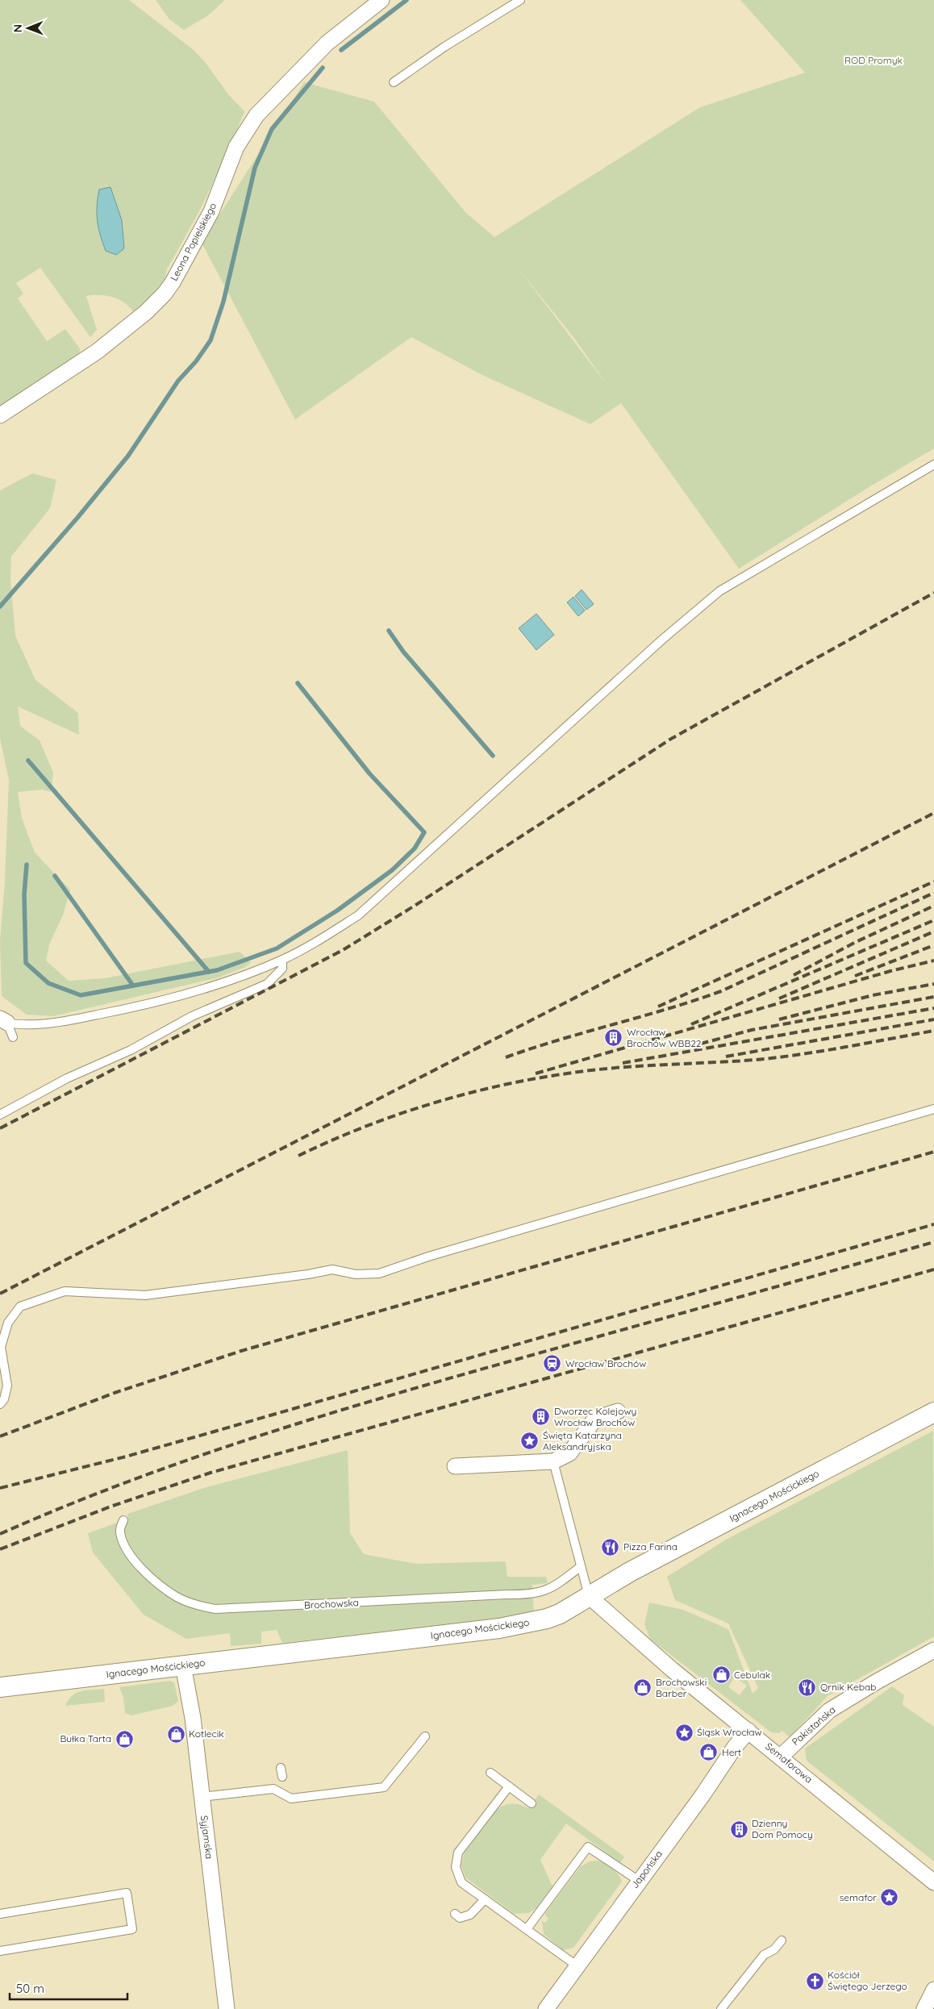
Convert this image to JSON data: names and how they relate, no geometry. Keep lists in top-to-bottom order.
{
  "streets": {
    "street": [
      "Leona Popielskiego",
      "Ignacego Mościckiego",
      "Pakistańska",
      "Semaforowa",
      "Syjamska",
      "Japońska"
    ],
    "lane": ["Brochowska"]
  },
  "crossings": [
    ["Ignacego Mościckiego", "Semaforowa"],
    ["Ignacego Mościckiego", "Syjamska"],
    ["Pakistańska", "Semaforowa"],
    ["Semaforowa", "Japońska"]
  ],
  "parks": ["ROD Promyk"],
  "places": {
    "building": ["Wrocław Brochów WBB22", "Dworzec Kolejowy Wrocław Brochów", "Dzienny Dom Pomocy"],
    "station": ["Wrocław Brochów"],
    "place": ["Święta Katarzyna Aleksandryjska", "Śląsk Wrocław", "semafor"],
    "restaurant": ["Pizza Farina", "Qrnik Kebab"],
    "shop": [
      "Cebulak",
      "Brochowski Barber",
      "Kotlecik",
      "Bułka Tarta",
      "Hert"
    ],
    "church": ["Kościół Świętego Jerzego"]
  },
  "scale_bar": "50 m",
  "north": "left"
}
